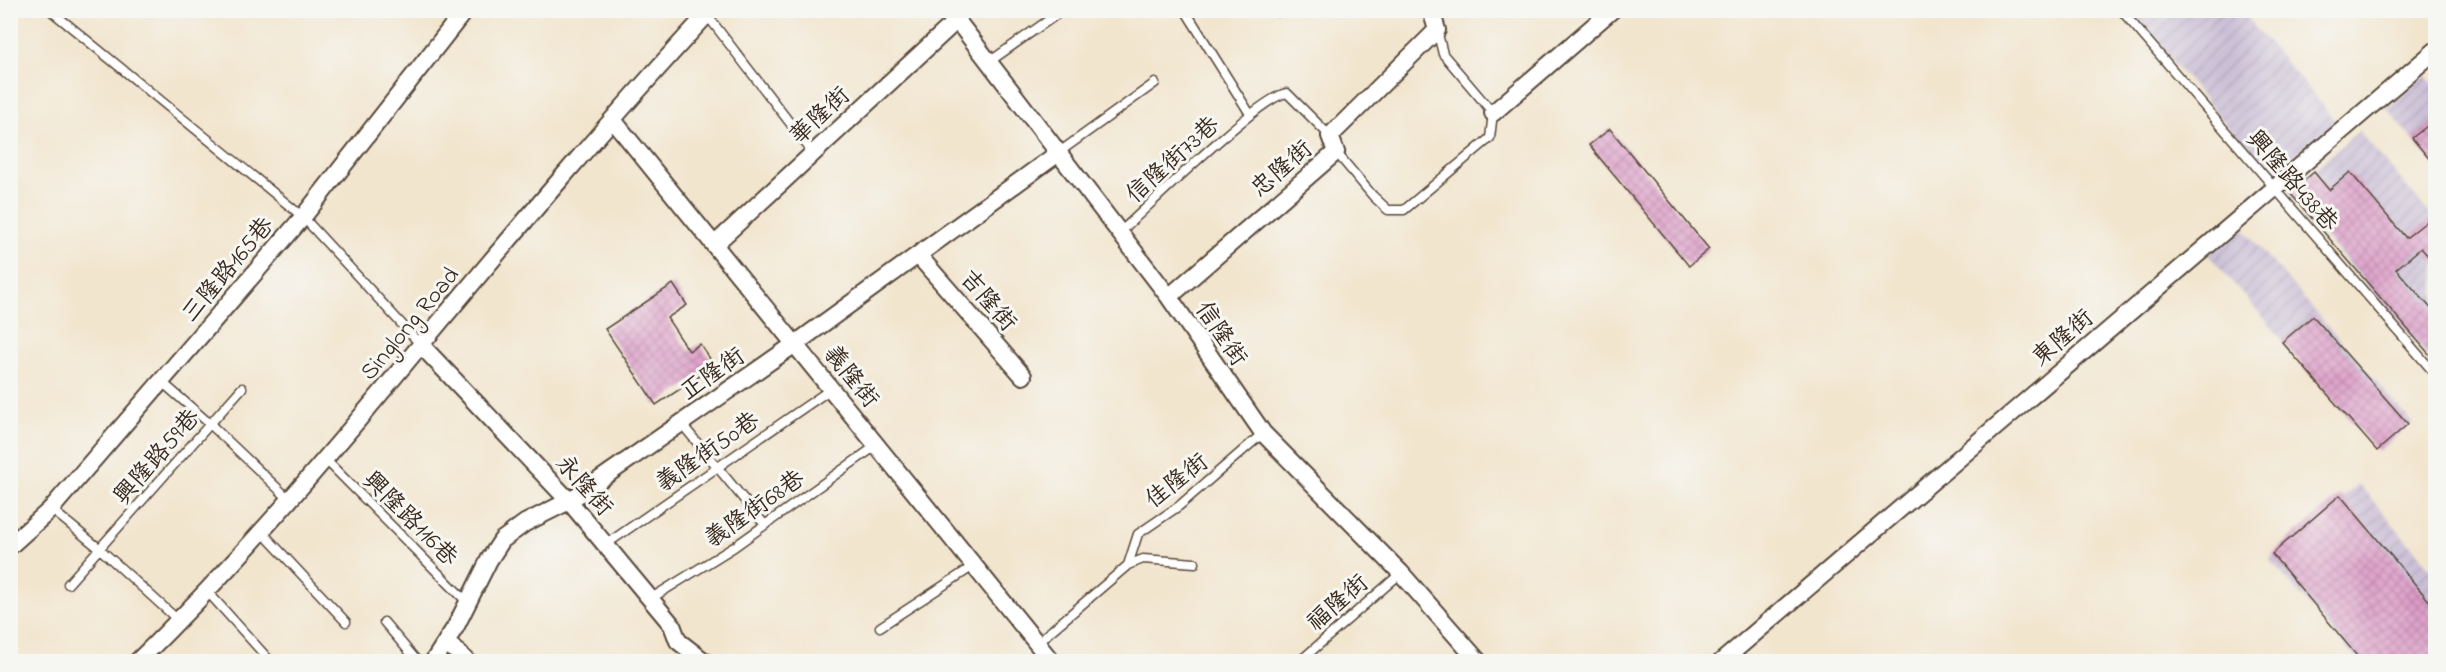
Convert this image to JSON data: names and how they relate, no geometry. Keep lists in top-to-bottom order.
{
  "streets": {
    "street": [
      "華隆街",
      "忠隆街",
      "三隆路165巷",
      "吉隆街",
      "Singlong Road",
      "信隆街",
      "東隆街",
      "正隆街",
      "義隆街",
      "永隆街"
    ],
    "lane": [
      "信隆街73巷",
      "興隆路438巷",
      "義隆街50巷",
      "興隆路59巷",
      "佳隆街",
      "義隆街68巷",
      "興隆路116巷",
      "福隆街"
    ]
  },
  "crossings": [
    ["華隆街", "信隆街"],
    ["華隆街", "義隆街"],
    ["信隆街73巷", "忠隆街"],
    ["信隆街73巷", "信隆街"],
    ["忠隆街", "信隆街"],
    ["興隆路438巷", "東隆街"],
    ["吉隆街", "正隆街"],
    ["Singlong Road", "義隆街"],
    ["Singlong Road", "永隆街"],
    ["Singlong Road", "興隆路116巷"],
    ["信隆街", "正隆街"],
    ["信隆街", "佳隆街"],
    ["信隆街", "福隆街"],
    ["正隆街", "義隆街"],
    ["正隆街", "永隆街"],
    ["正隆街", "興隆路116巷"],
    ["義隆街", "義隆街50巷"],
    ["義隆街", "義隆街68巷"],
    ["義隆街50巷", "永隆街"],
    ["永隆街", "義隆街68巷"]
  ]
}
